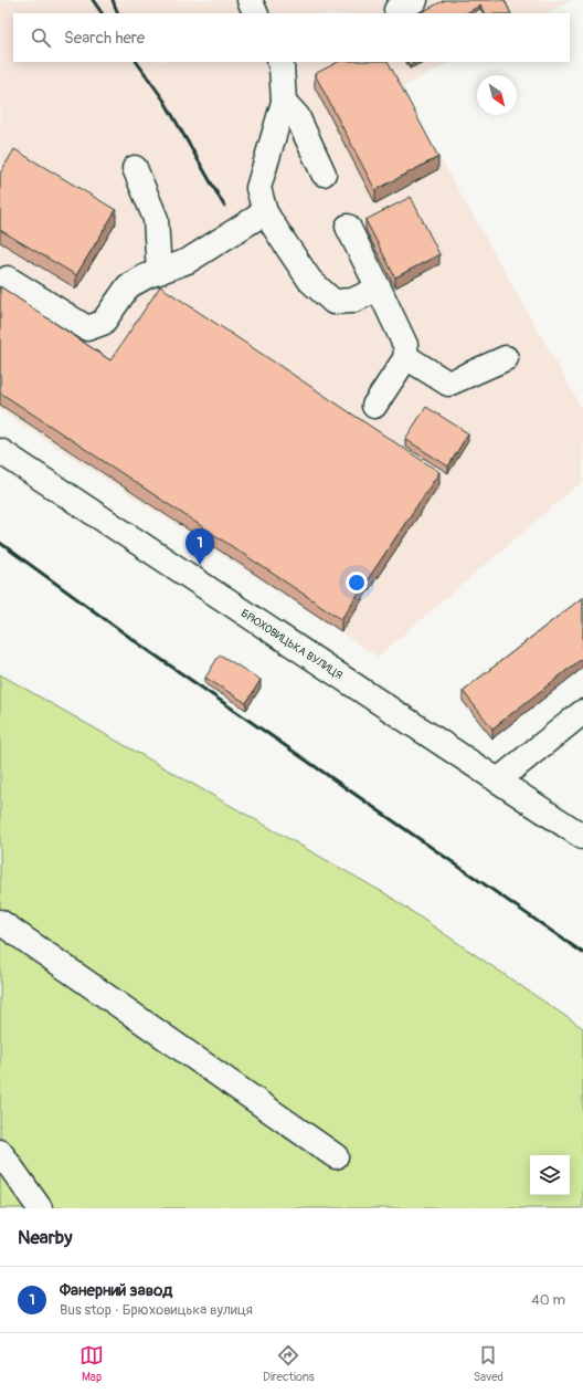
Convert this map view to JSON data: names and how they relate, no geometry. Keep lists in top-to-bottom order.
{
  "streets": {
    "main road": ["БРЮХОВИЦЬКА ВУЛИЦЯ"]
  },
  "north": "bottom right",
  "page": {
    "search": "Search here",
    "pins": "1",
    "heading": "Nearby",
    "list": [
      {
        "mark": "1",
        "name": "Фанерний завод",
        "note": "Bus stop · Брюховицька вулиця",
        "value": "40 m"
      }
    ],
    "nav": ["Map", "Directions", "Saved"]
  }
}
